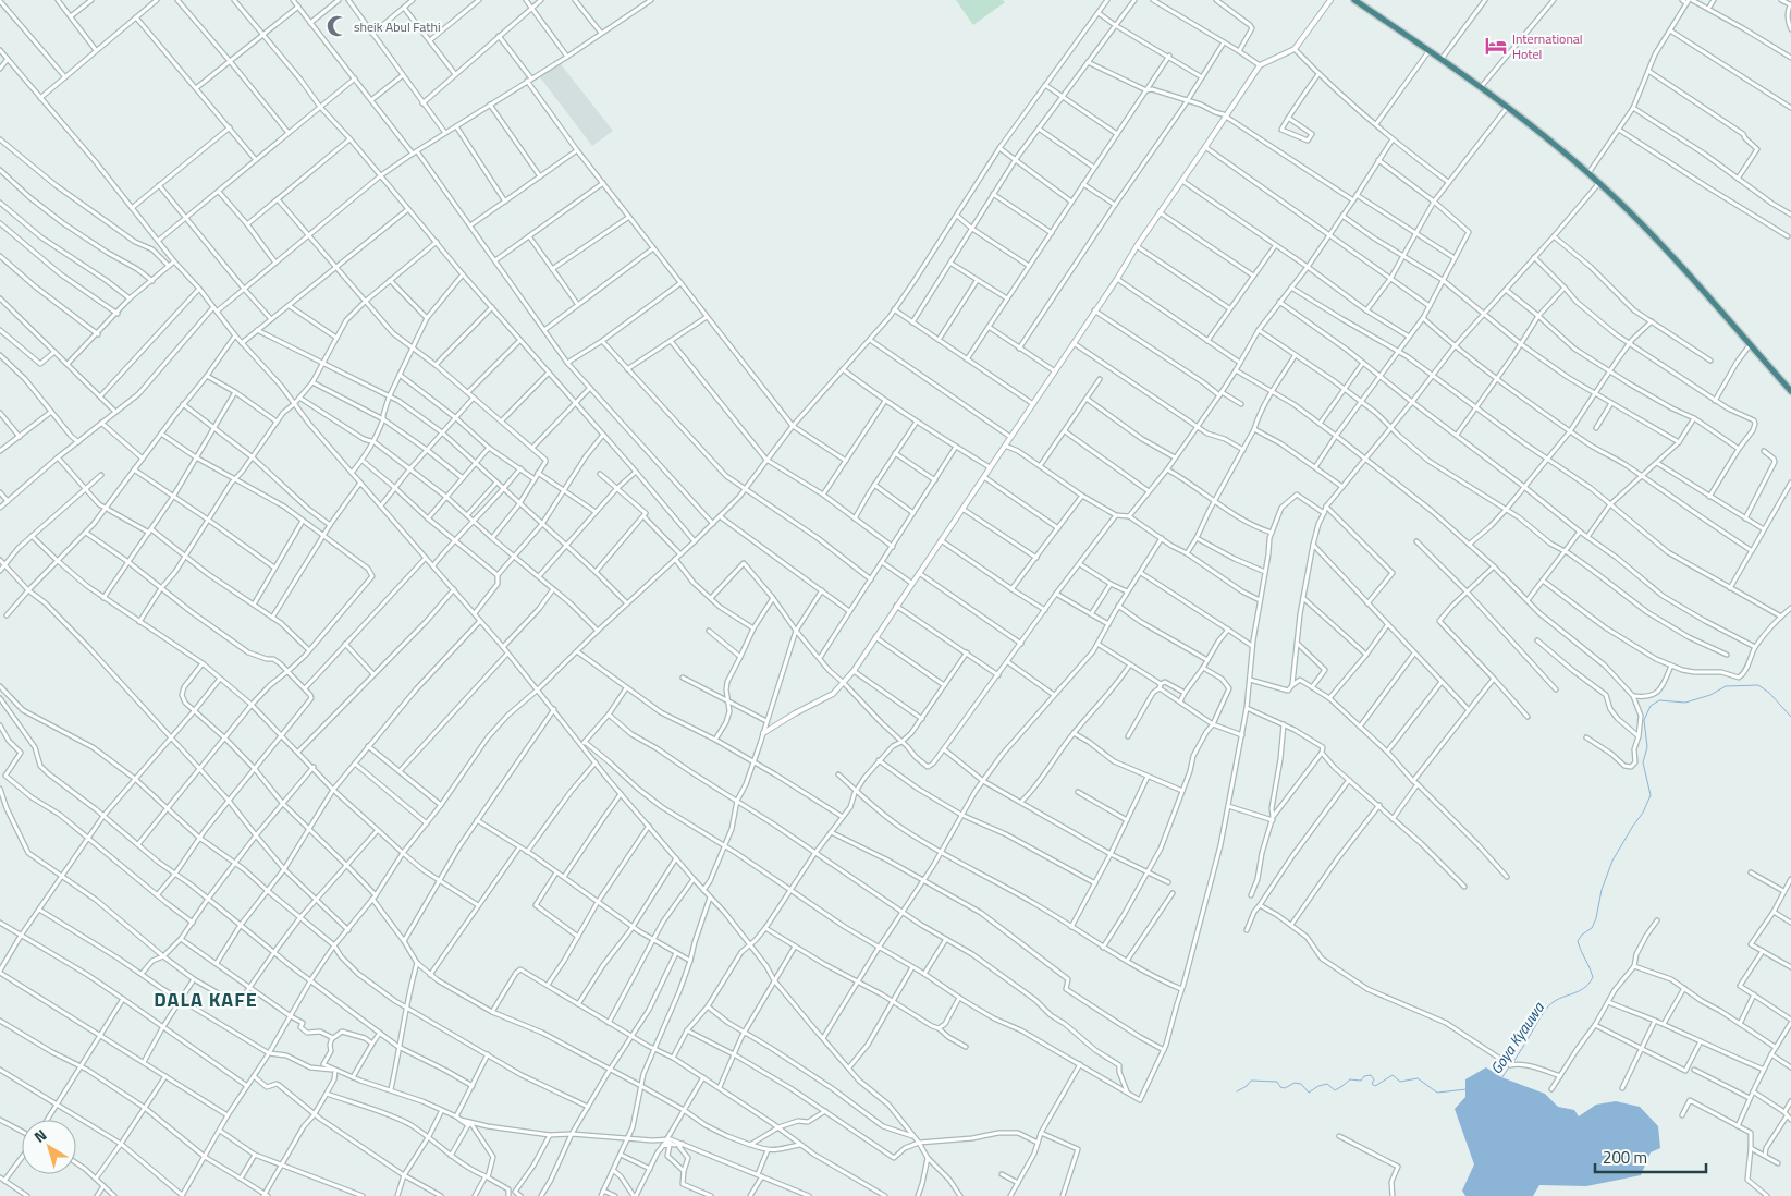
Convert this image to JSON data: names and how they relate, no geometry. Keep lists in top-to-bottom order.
{
  "districts": ["DALA KAFE"],
  "water": ["Goya Kyauwa"],
  "places": {
    "mosque": ["sheik Abul Fathi"],
    "hotel": ["International Hotel"]
  },
  "scale_bar": "200 m",
  "north": "top left"
}
